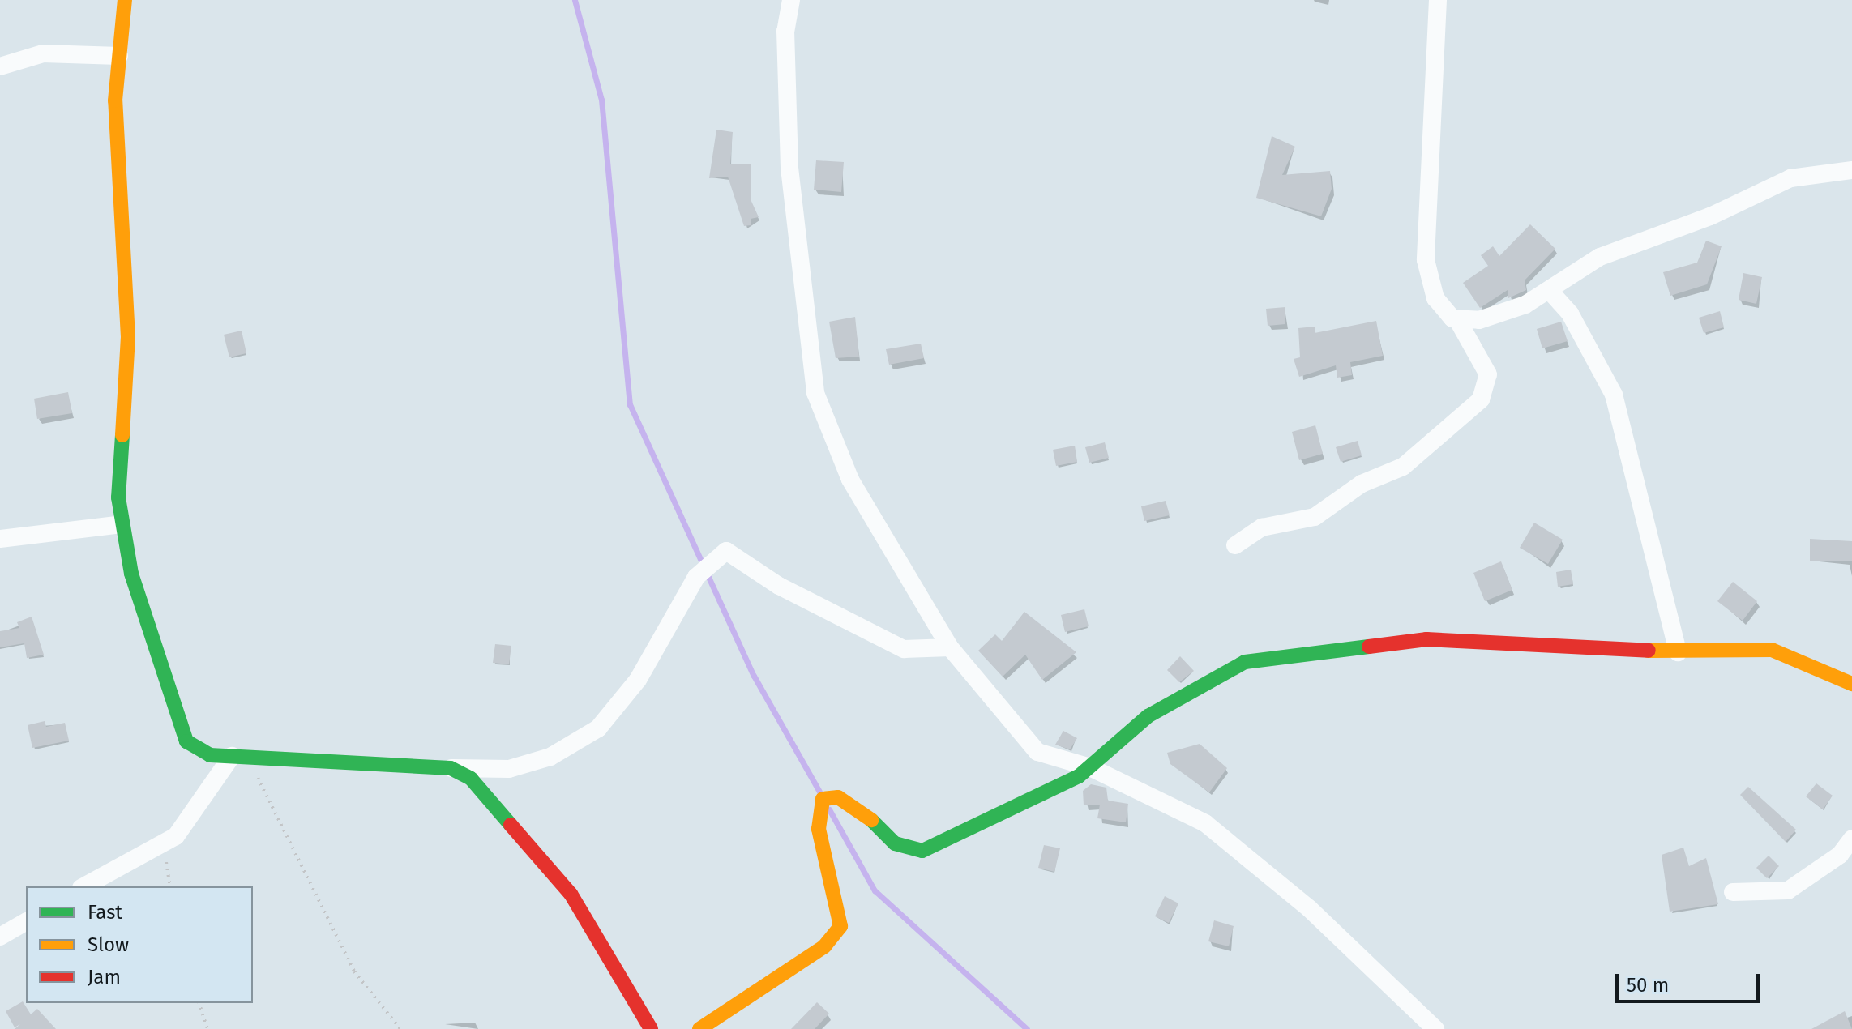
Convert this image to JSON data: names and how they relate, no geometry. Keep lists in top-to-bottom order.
{
  "legend": ["Fast", "Slow", "Jam"],
  "scale_bar": "50 m"
}
